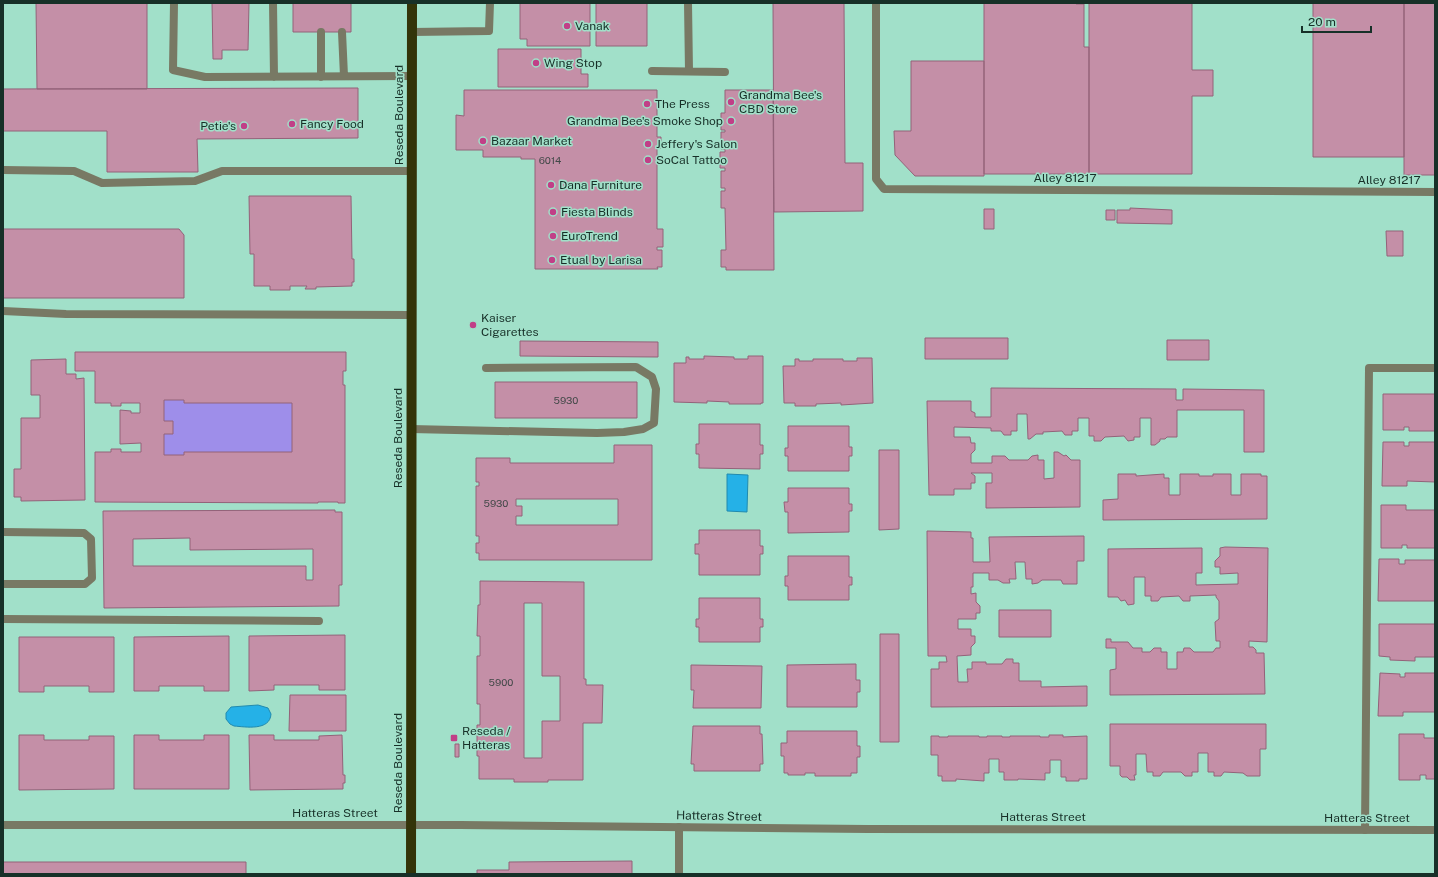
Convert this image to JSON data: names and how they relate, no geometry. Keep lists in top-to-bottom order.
{
  "streets": {
    "main road": ["Reseda Boulevard"],
    "street": ["Alley 81217", "Hatteras Street"]
  },
  "crossings": [
    ["Reseda Boulevard", "Hatteras Street"]
  ],
  "places": {
    "other": [
      "Vanak",
      "Wing Stop",
      "Grandma Bee's CBD Store",
      "The Press",
      "Grandma Bee's Smoke Shop",
      "Fancy Food",
      "Petie's",
      "Bazaar Market",
      "Jeffery's Salon",
      "SoCal Tattoo",
      "Dana Furniture",
      "Fiesta Blinds",
      "EuroTrend",
      "Etual by Larisa",
      "Kaiser Cigarettes"
    ],
    "transit": ["Reseda / Hatteras"]
  },
  "house_numbers": [
    "6014",
    "5930",
    "5930",
    "5900"
  ],
  "scale_bar": "20 m"
}
